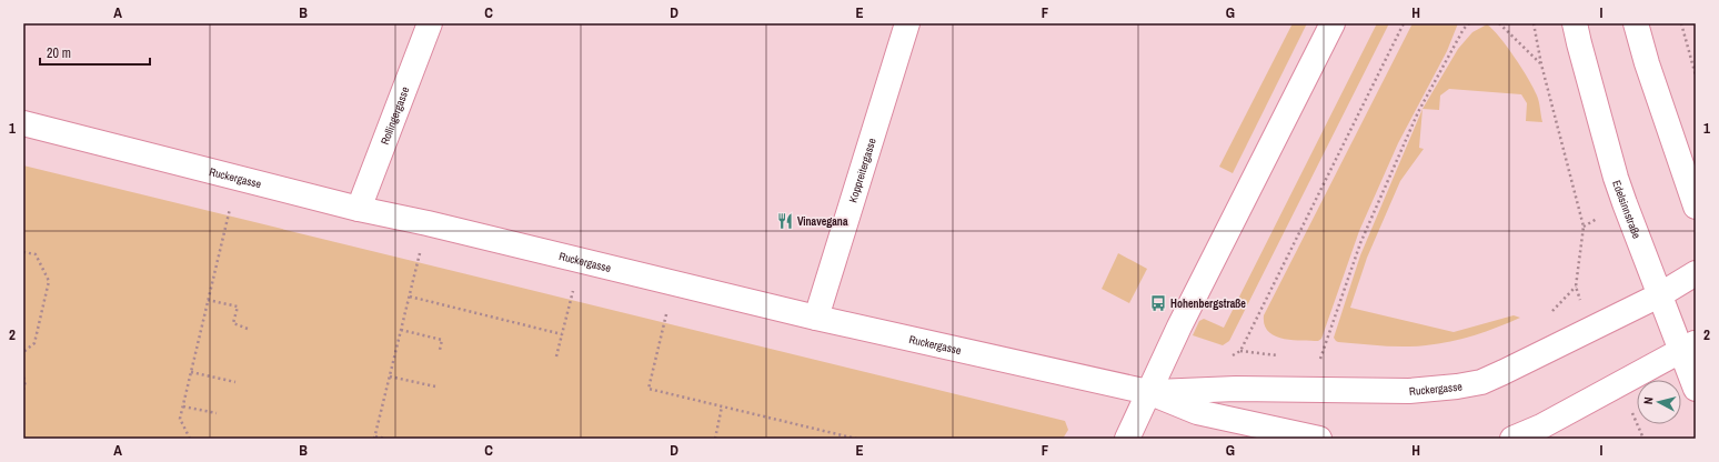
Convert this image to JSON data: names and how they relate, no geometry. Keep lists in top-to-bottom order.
{
  "streets": {
    "main road": [
      "Rollingergasse",
      "Koppreitergasse",
      "Ruckergasse",
      "Edelsinnstraße"
    ]
  },
  "crossings": [
    ["Rollingergasse", "Ruckergasse"],
    ["Koppreitergasse", "Ruckergasse"],
    ["Ruckergasse", "Edelsinnstraße"]
  ],
  "places": {
    "restaurant": ["Vinavegana"],
    "bus stop": ["Hohenbergstraße"]
  },
  "scale_bar": "20 m",
  "north": "left",
  "grid": {
    "columns": [
      "A",
      "B",
      "C",
      "D",
      "E",
      "F",
      "G",
      "H",
      "I"
    ],
    "rows": ["1", "2"]
  }
}
